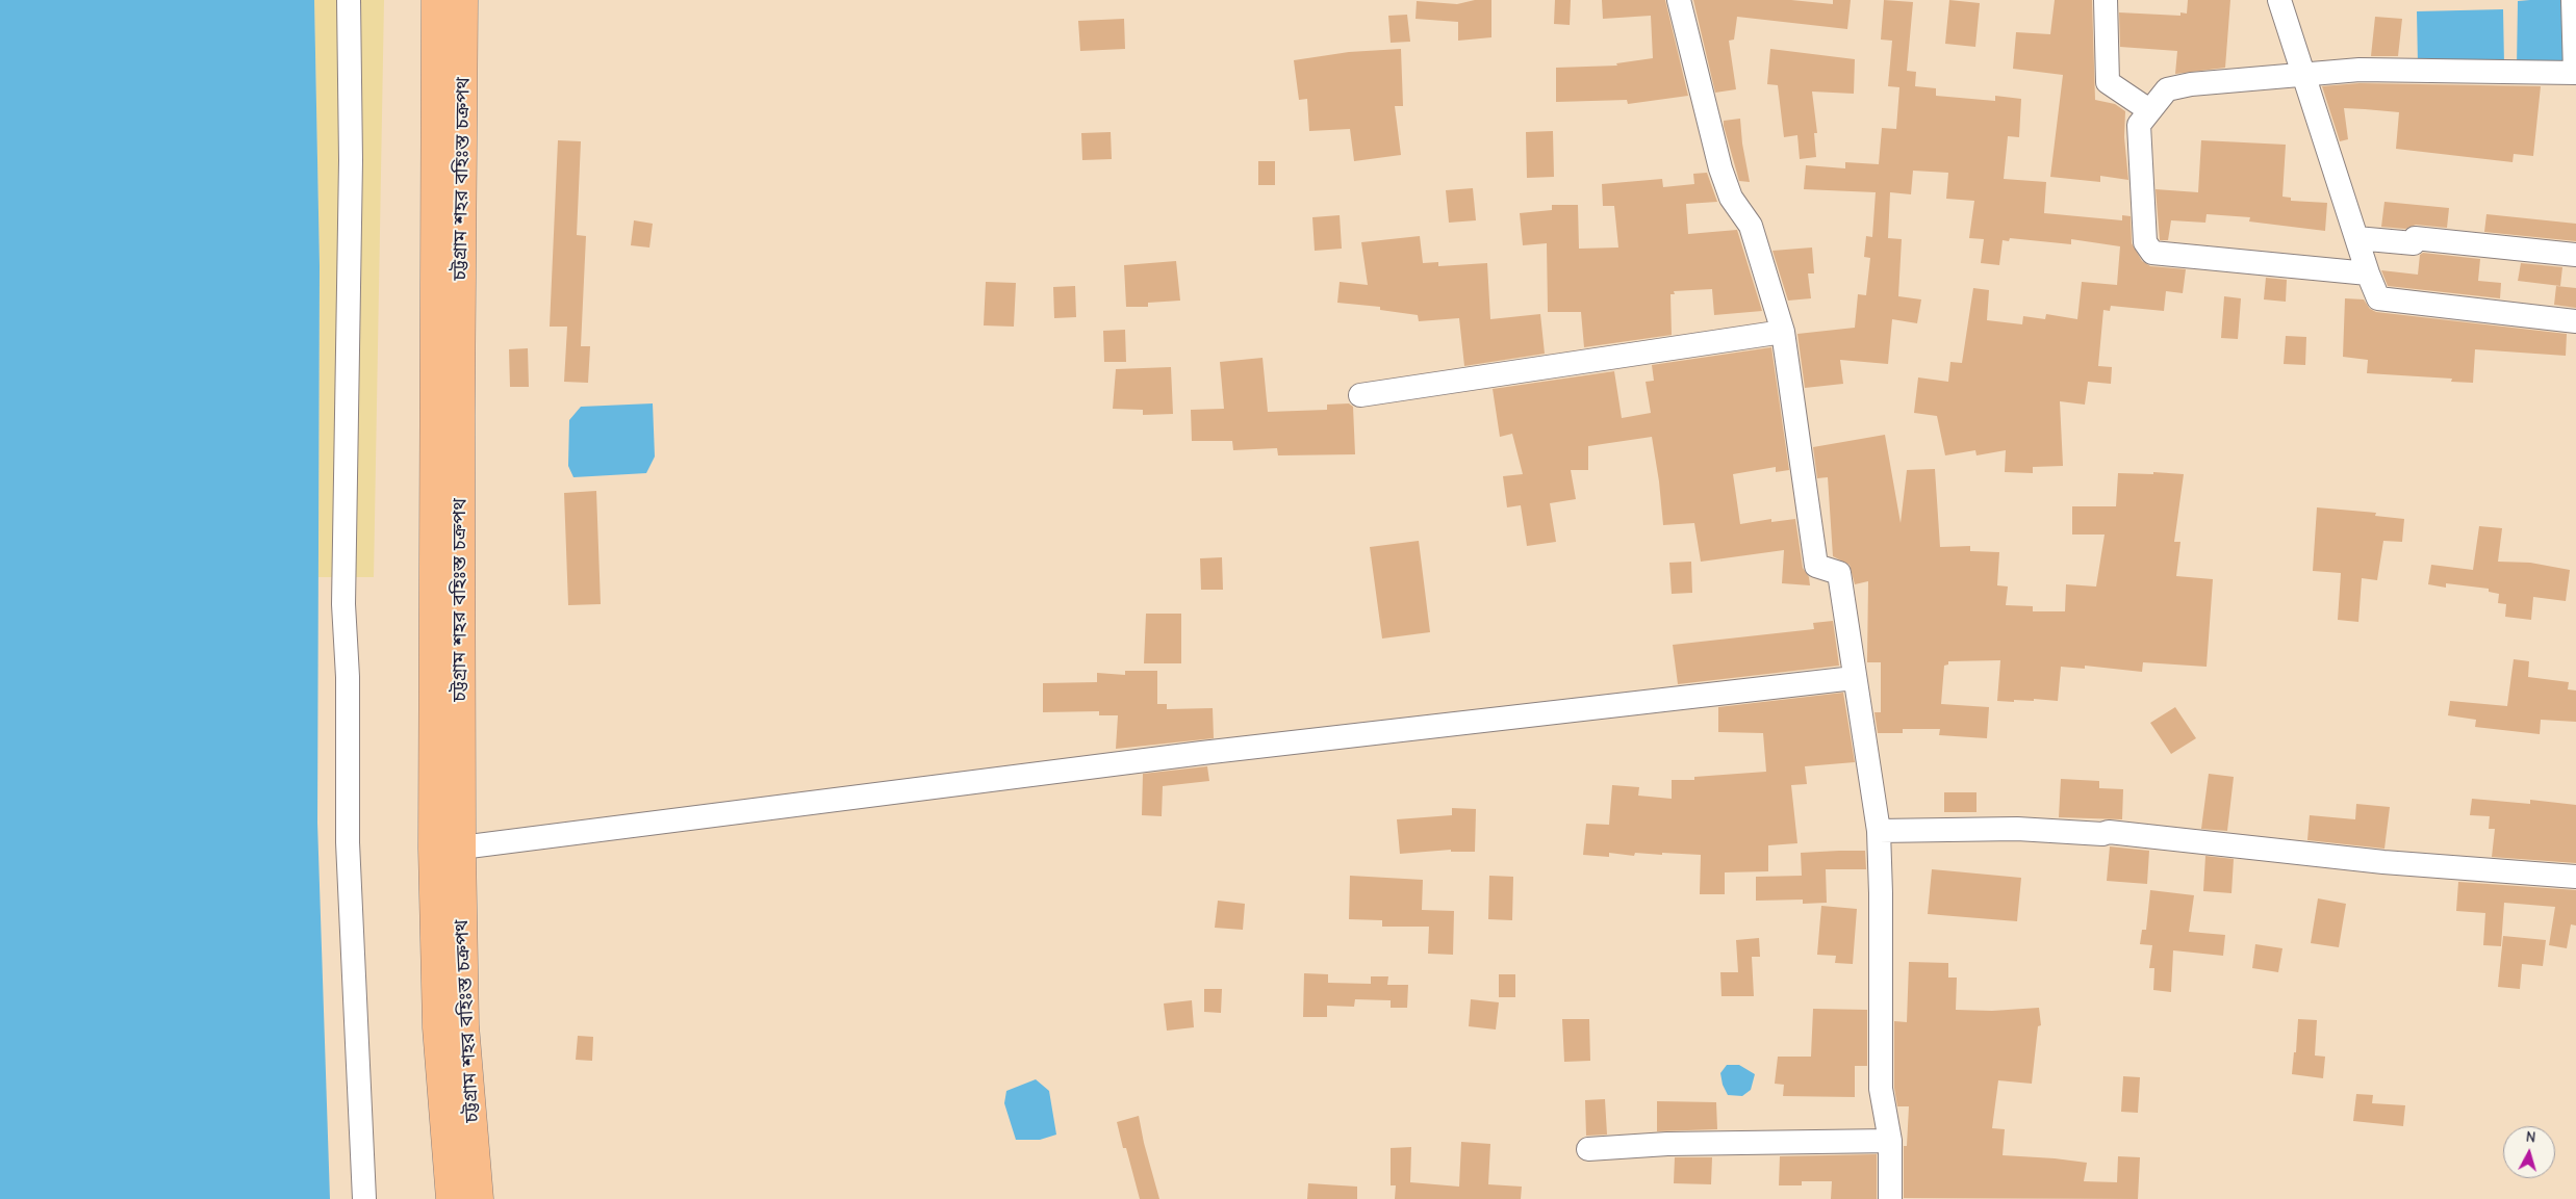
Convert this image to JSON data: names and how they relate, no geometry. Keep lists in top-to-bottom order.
{
  "streets": {
    "main road": ["চট্টগ্রাম শহর বহিঃস্ত চক্রপথ"]
  },
  "north": "top"
}
